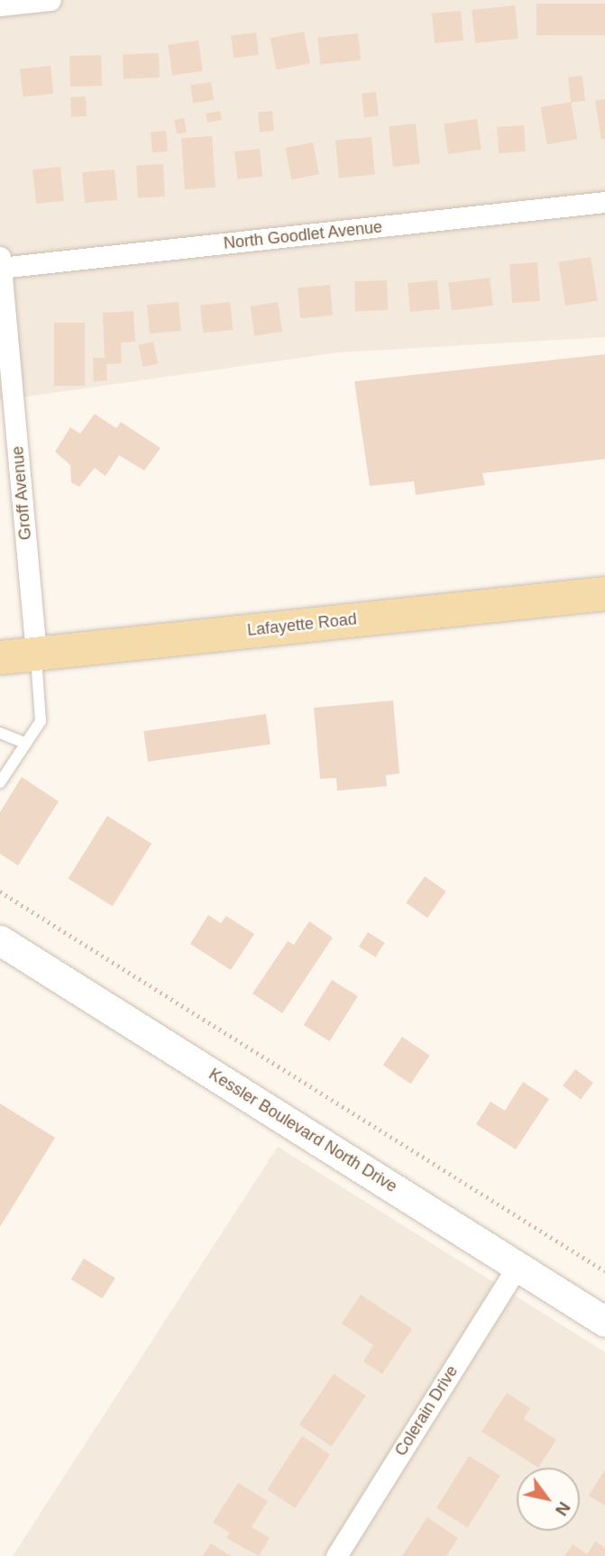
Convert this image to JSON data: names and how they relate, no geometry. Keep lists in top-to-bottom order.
{
  "streets": {
    "main road": ["Lafayette Road", "Kessler Boulevard North Drive"],
    "street": ["North Goodlet Avenue", "Groff Avenue", "Colerain Drive"]
  },
  "crossings": [
    ["North Goodlet Avenue", "Groff Avenue"],
    ["Groff Avenue", "Lafayette Road"],
    ["Kessler Boulevard North Drive", "Colerain Drive"]
  ],
  "north": "bottom right"
}
